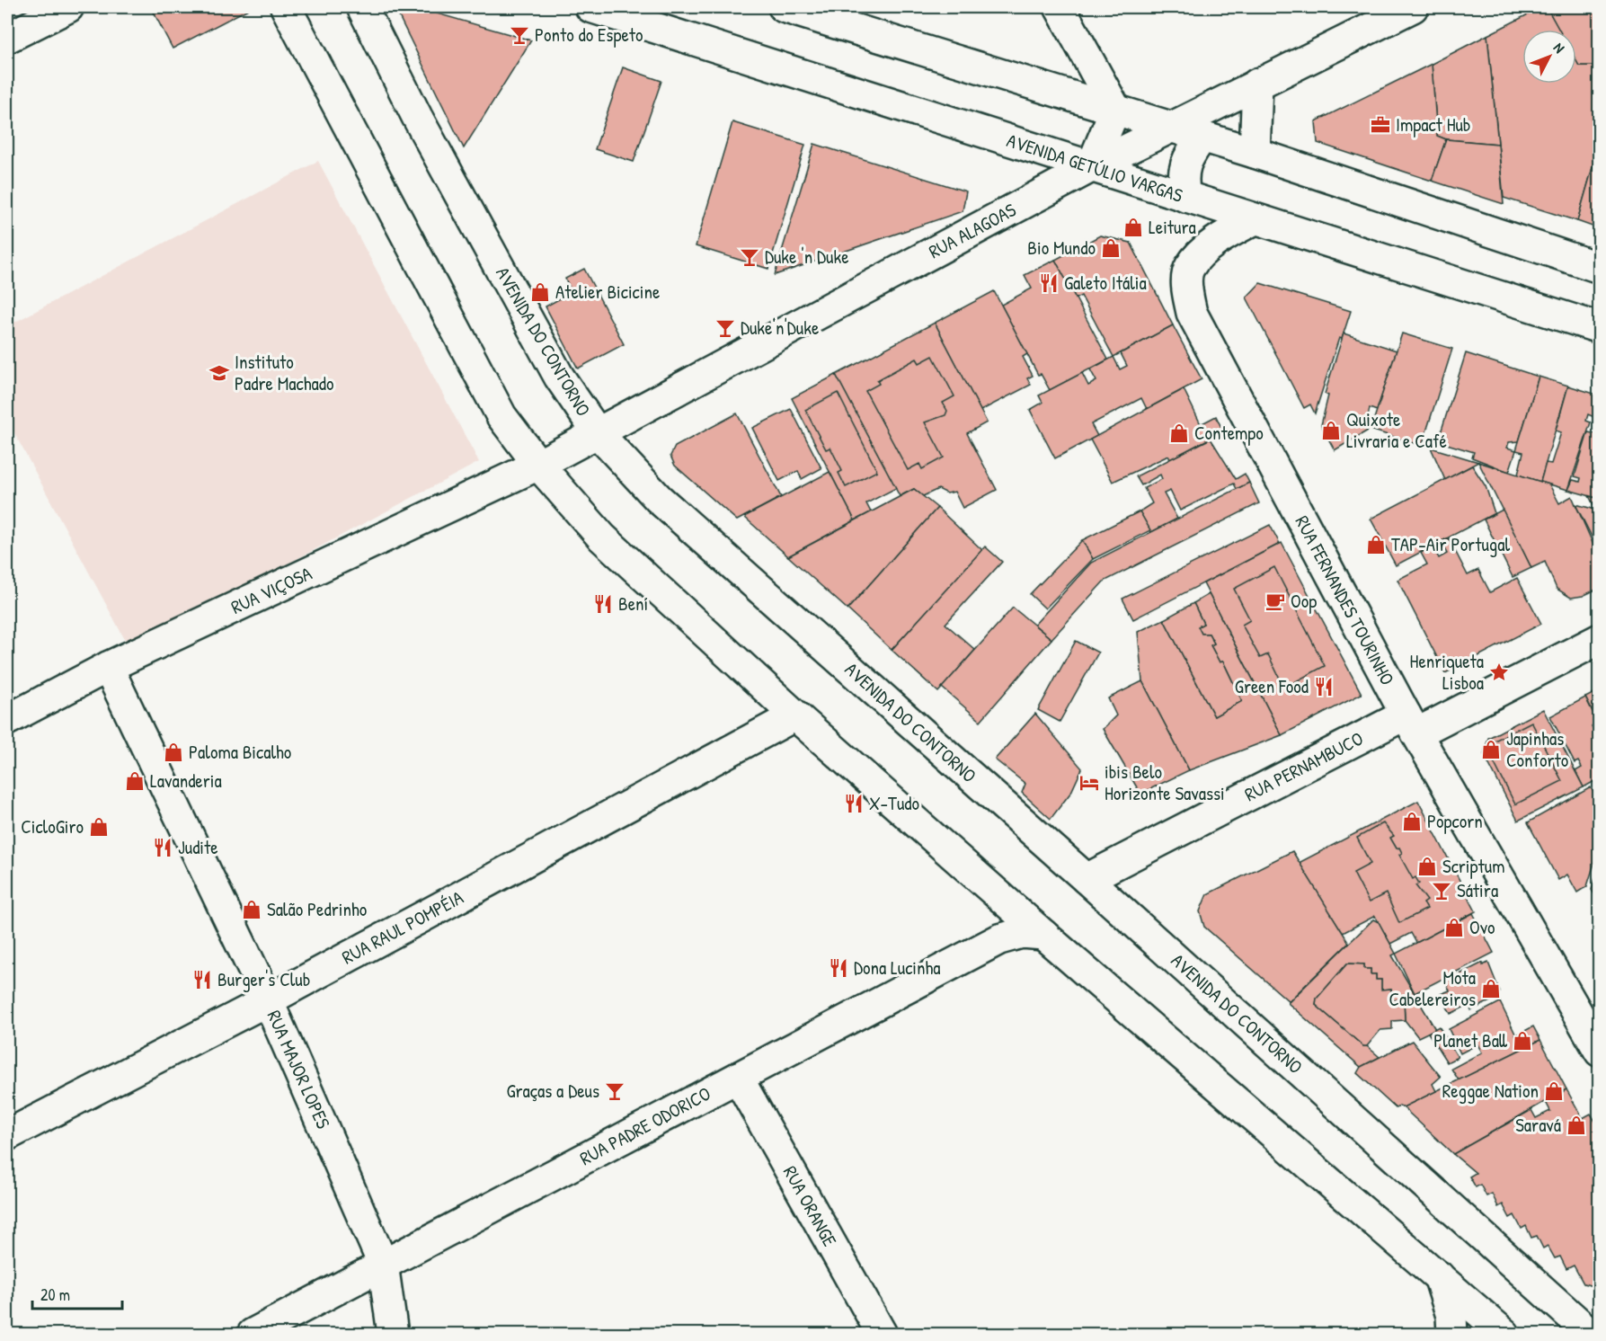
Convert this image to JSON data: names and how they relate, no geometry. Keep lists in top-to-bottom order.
{
  "streets": {
    "street": [
      "AVENIDA GETÚLIO VARGAS",
      "RUA ALAGOAS",
      "AVENIDA DO CONTORNO",
      "RUA VIÇOSA",
      "RUA FERNANDES TOURINHO",
      "RUA PERNAMBUCO",
      "RUA RAUL POMPÉIA",
      "RUA MAJOR LOPES",
      "RUA PADRE ODORICO",
      "RUA ORANGE"
    ]
  },
  "crossings": [
    ["AVENIDA GETÚLIO VARGAS", "RUA ALAGOAS"],
    ["AVENIDA GETÚLIO VARGAS", "RUA FERNANDES TOURINHO"],
    ["RUA ALAGOAS", "AVENIDA DO CONTORNO"],
    ["RUA ALAGOAS", "RUA VIÇOSA"],
    ["AVENIDA DO CONTORNO", "RUA PERNAMBUCO"],
    ["RUA VIÇOSA", "RUA MAJOR LOPES"],
    ["RUA FERNANDES TOURINHO", "RUA PERNAMBUCO"],
    ["RUA RAUL POMPÉIA", "RUA MAJOR LOPES"],
    ["RUA MAJOR LOPES", "RUA PADRE ODORICO"],
    ["RUA PADRE ODORICO", "RUA ORANGE"]
  ],
  "places": {
    "bar": [
      "Ponto do Espeto",
      "Duke 'n Duke",
      "Duke'n'Duke",
      "Sátira",
      "Graças a Deus"
    ],
    "office": ["Impact Hub"],
    "shop": [
      "Leitura",
      "Bio Mundo",
      "Atelier Bicicine",
      "Quixote Livraria e Café",
      "Contempo",
      "TAP-Air Portugal",
      "Japinhas Conforto",
      "Paloma Bicalho",
      "Lavanderia",
      "Popcorn",
      "CicloGiro",
      "Scriptum",
      "Salão Pedrinho",
      "Ovo",
      "Mota Cabelereiros",
      "Planet Ball",
      "Reggae Nation",
      "Saravá"
    ],
    "restaurant": [
      "Galeto Itália",
      "Bení",
      "Green Food",
      "X-Tudo",
      "Judite",
      "Dona Lucinha",
      "Burger's Club"
    ],
    "school or university": ["Instituto Padre Machado"],
    "cafe": ["Oop"],
    "place": ["Henriqueta Lisboa"],
    "hotel": ["ibis Belo Horizonte Savassi"]
  },
  "scale_bar": "20 m",
  "north": "top right"
}
